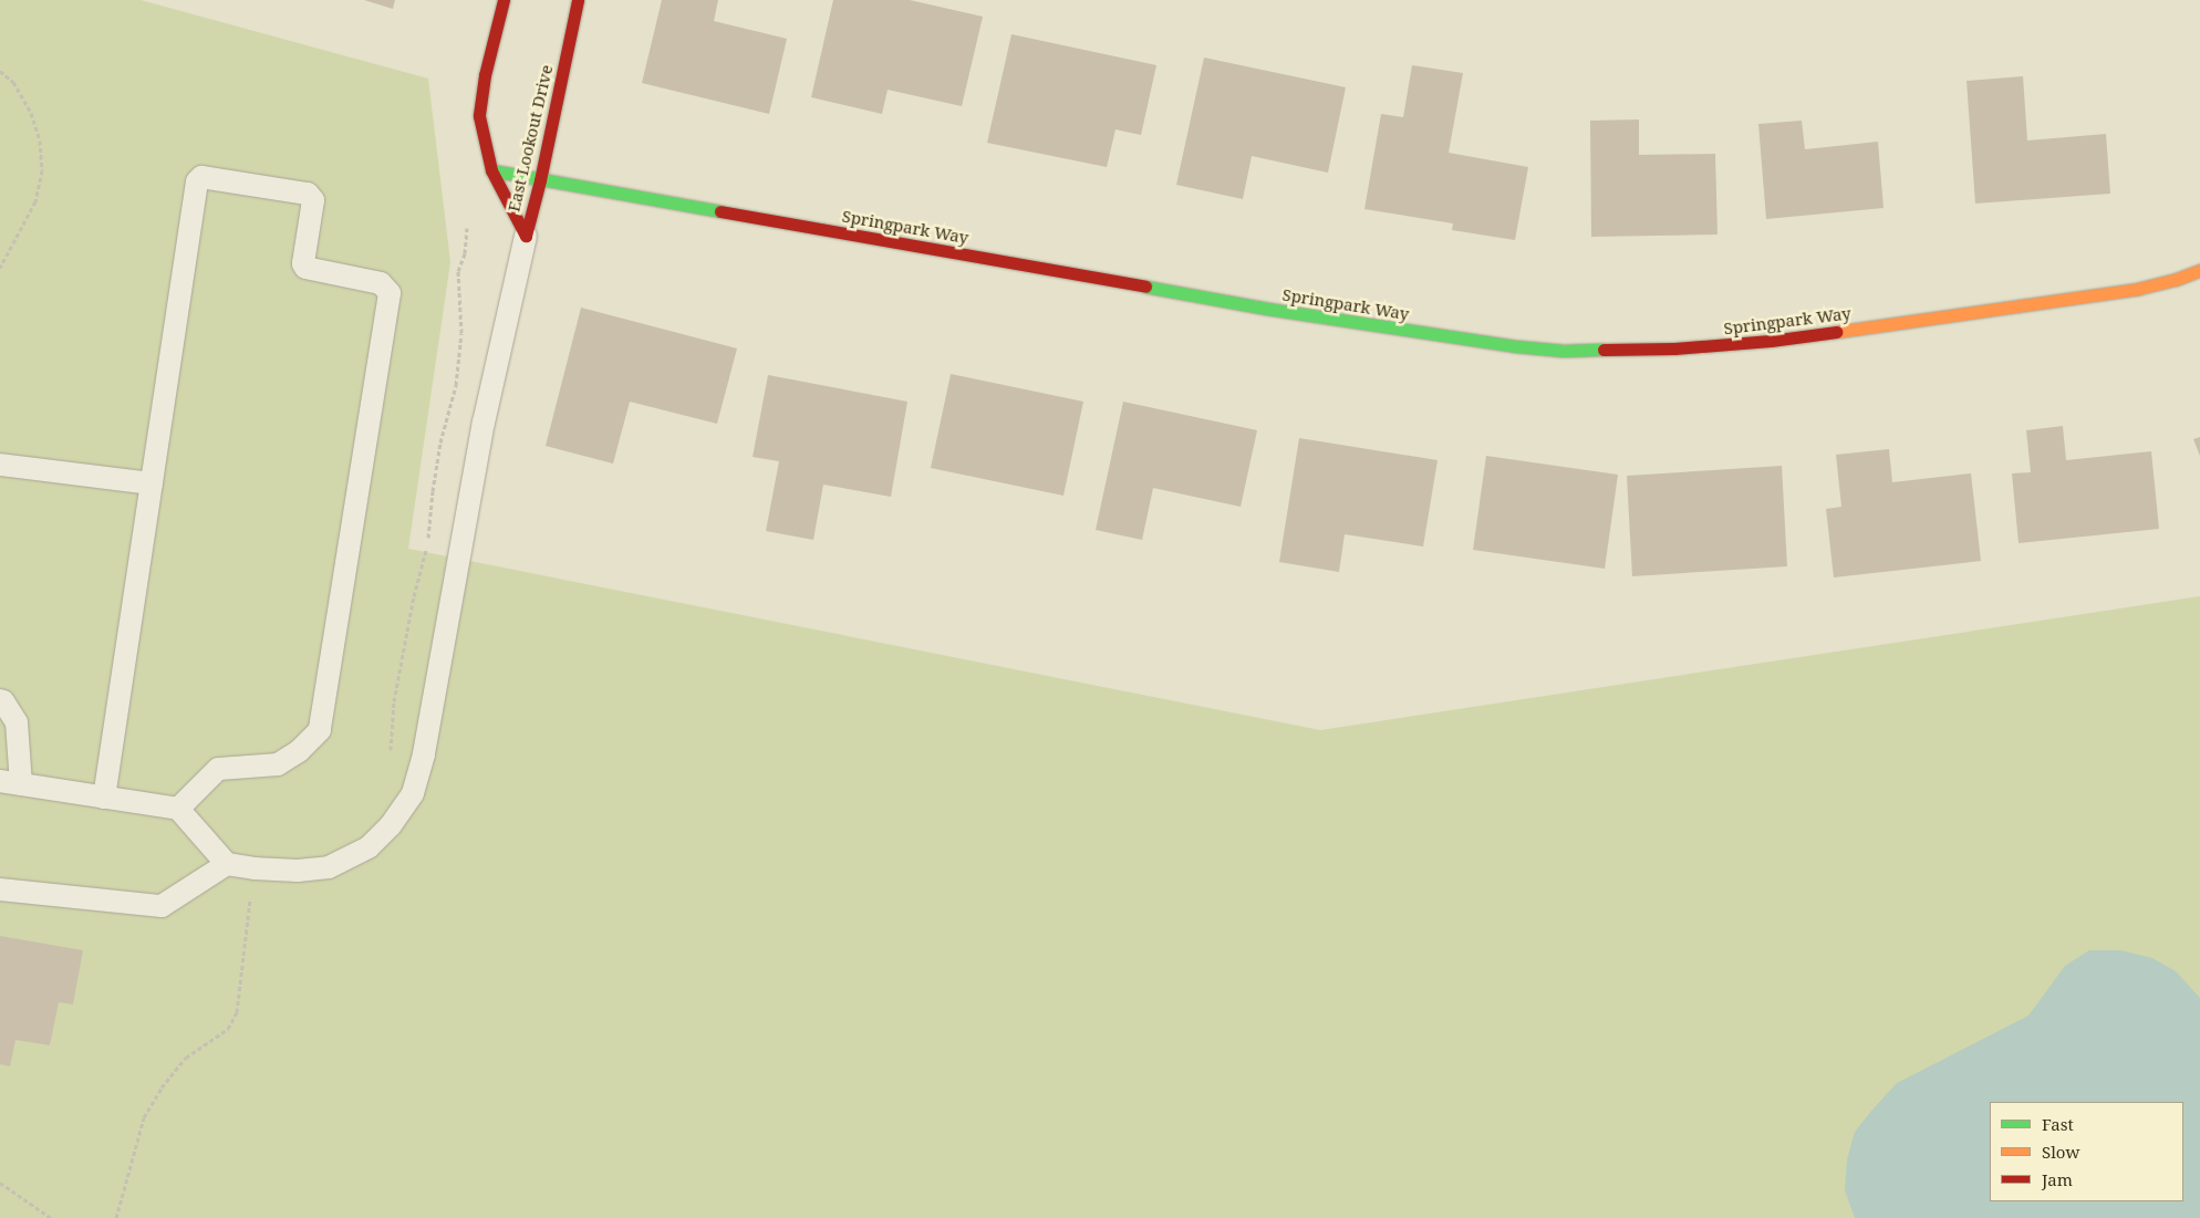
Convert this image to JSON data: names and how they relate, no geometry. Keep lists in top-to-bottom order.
{
  "streets": {
    "street": ["East Lookout Drive", "Springpark Way"]
  },
  "crossings": [
    ["East Lookout Drive", "Springpark Way"]
  ],
  "legend": ["Fast", "Slow", "Jam"]
}
